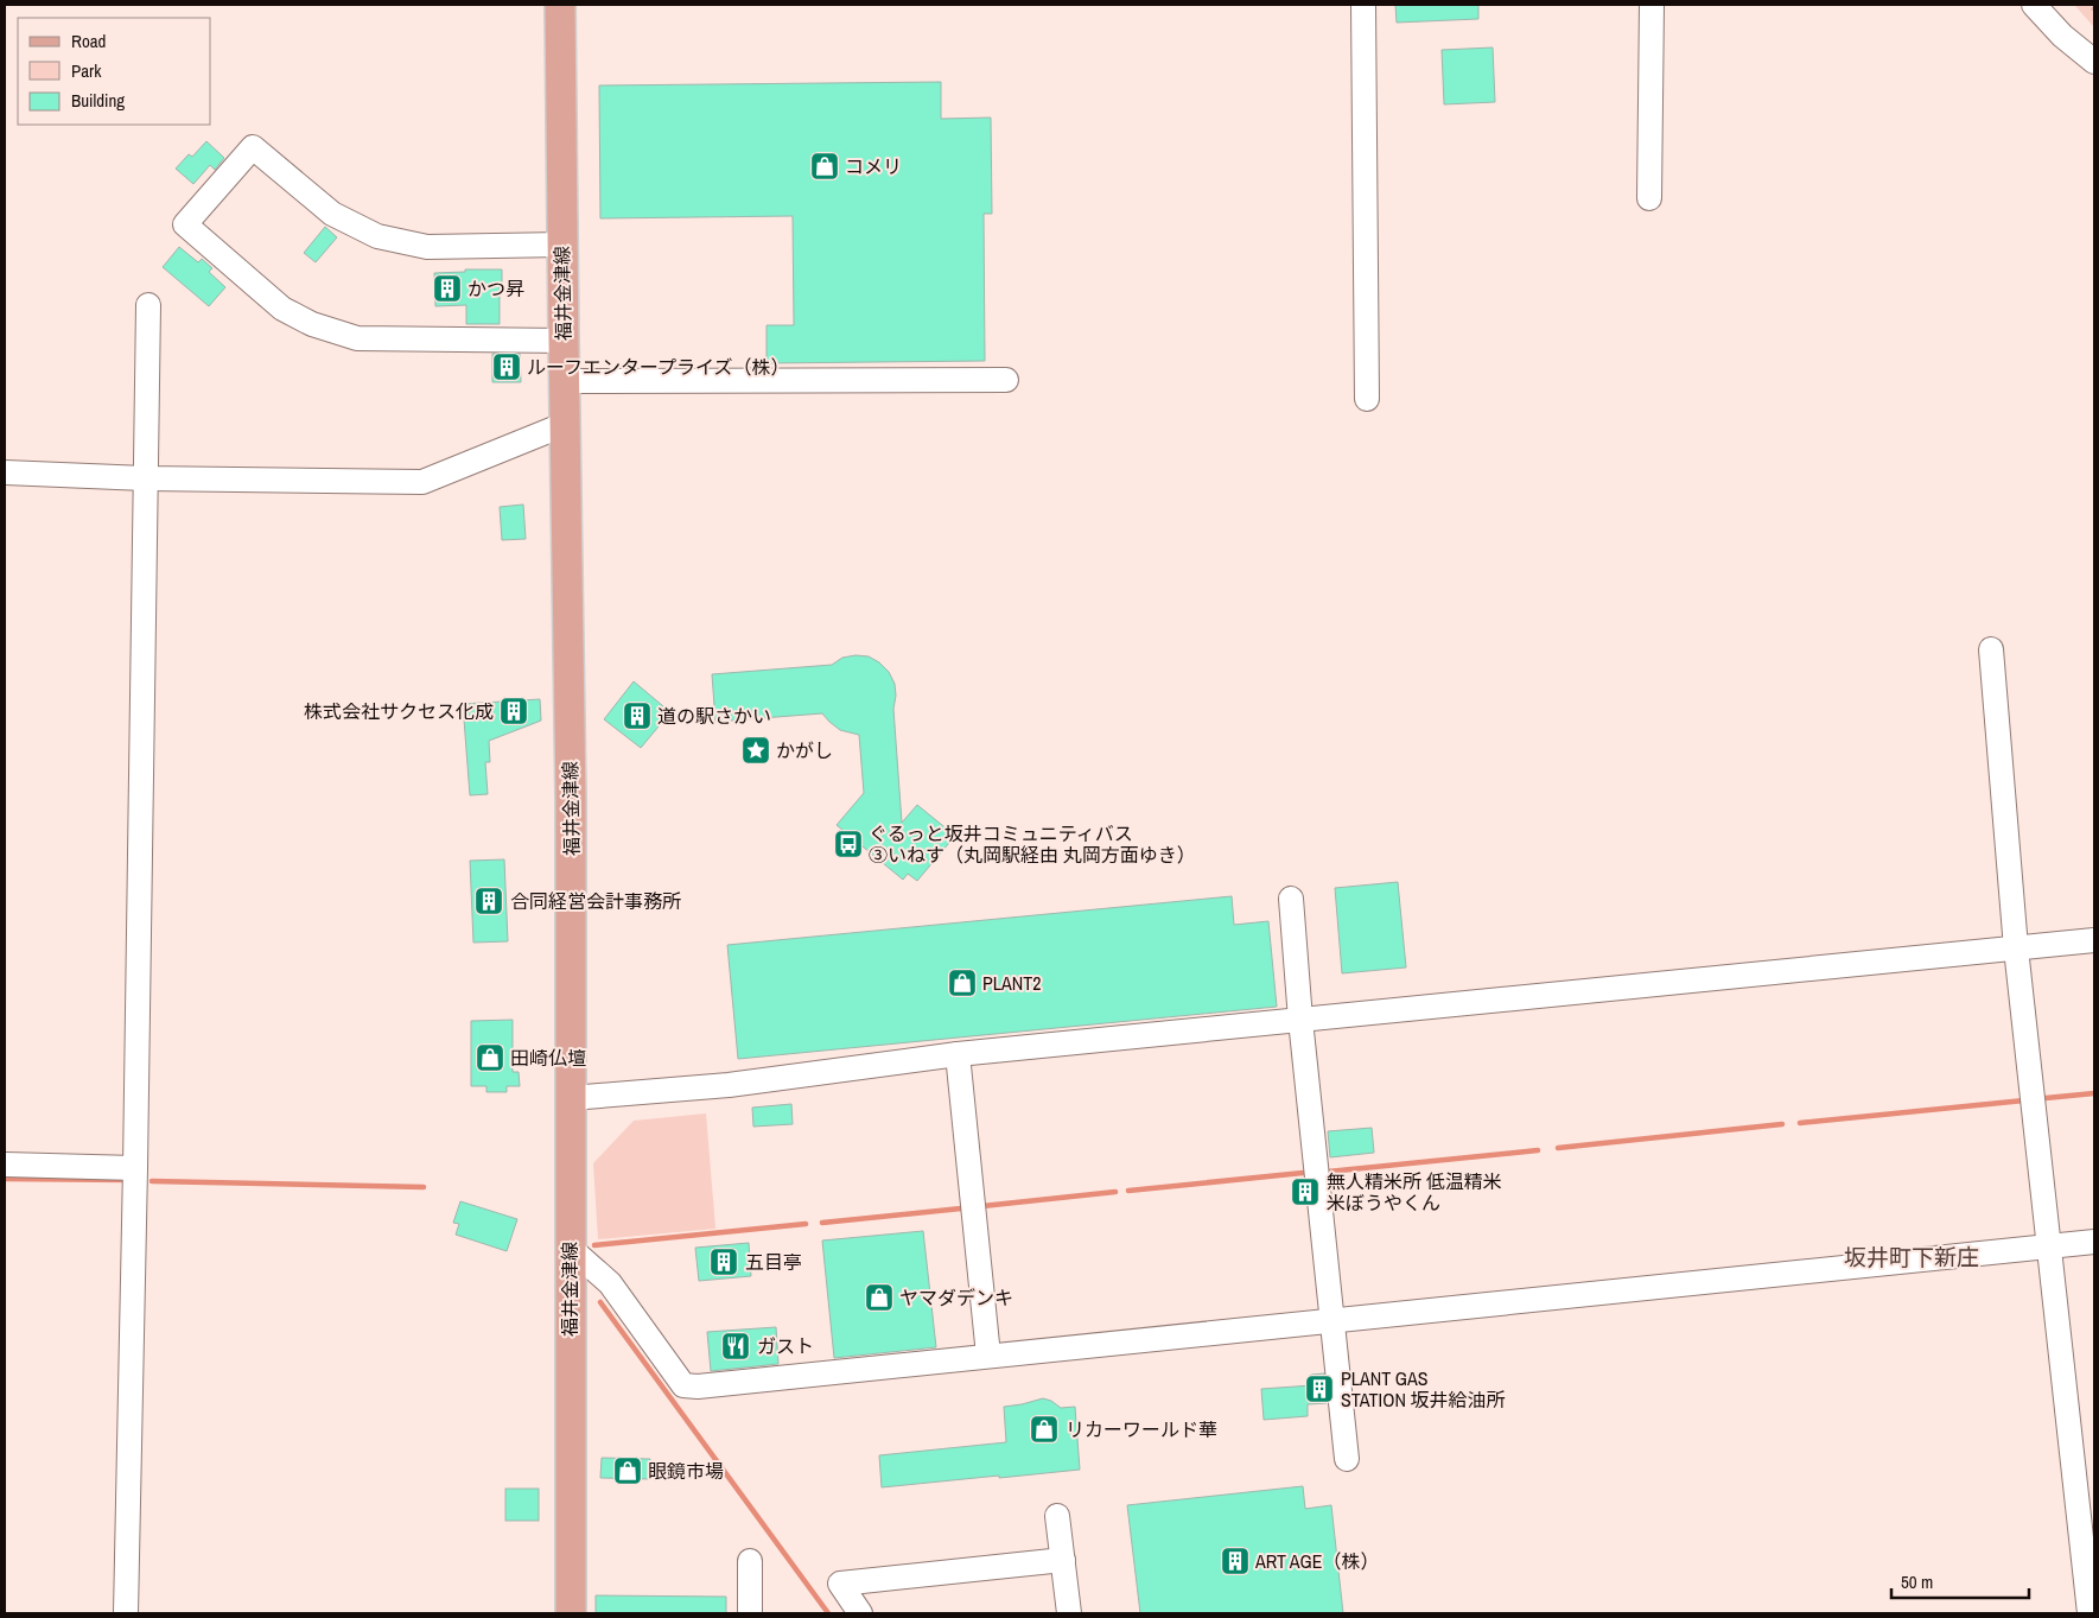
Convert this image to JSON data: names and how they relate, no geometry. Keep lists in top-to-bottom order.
{
  "streets": {
    "main road": ["福井金津線"]
  },
  "districts": ["坂井町下新庄"],
  "places": {
    "shop": [
      "コメリ",
      "PLANT2",
      "田崎仏壇",
      "ヤマダデンキ",
      "リカーワールド華",
      "眼鏡市場"
    ],
    "building": [
      "かつ昇",
      "ルーフエンタープライズ（株）",
      "株式会社サクセス化成",
      "道の駅さかい",
      "合同経営会計事務所",
      "無人精米所 低温精米 米ぼうやくん",
      "五目亭",
      "PLANT GAS STATION 坂井給油所",
      "ART AGE（株）"
    ],
    "place": ["かがし"],
    "bus stop": ["ぐるっと坂井コミュニティバス ③いねす（丸岡駅経由 丸岡方面ゆき）"],
    "restaurant": ["ガスト"]
  },
  "legend": ["Road", "Park", "Building"],
  "scale_bar": "50 m"
}
